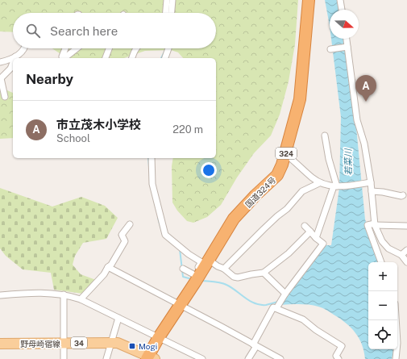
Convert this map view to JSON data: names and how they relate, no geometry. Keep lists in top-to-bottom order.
{
  "streets": {
    "highway": ["324", "国道324号"],
    "main road": ["34", "野母崎宿線"]
  },
  "crossings": [
    ["国道324号", "野母崎宿線"]
  ],
  "water": ["若菜川"],
  "places": {
    "transit": ["Mogi"]
  },
  "north": "right",
  "page": {
    "search": "Search here",
    "heading": "Nearby",
    "pins": "A",
    "list": [
      {
        "mark": "A",
        "name": "市立茂木小学校",
        "note": "School",
        "value": "220 m"
      }
    ],
    "map_buttons": ["+", "−"]
  }
}
